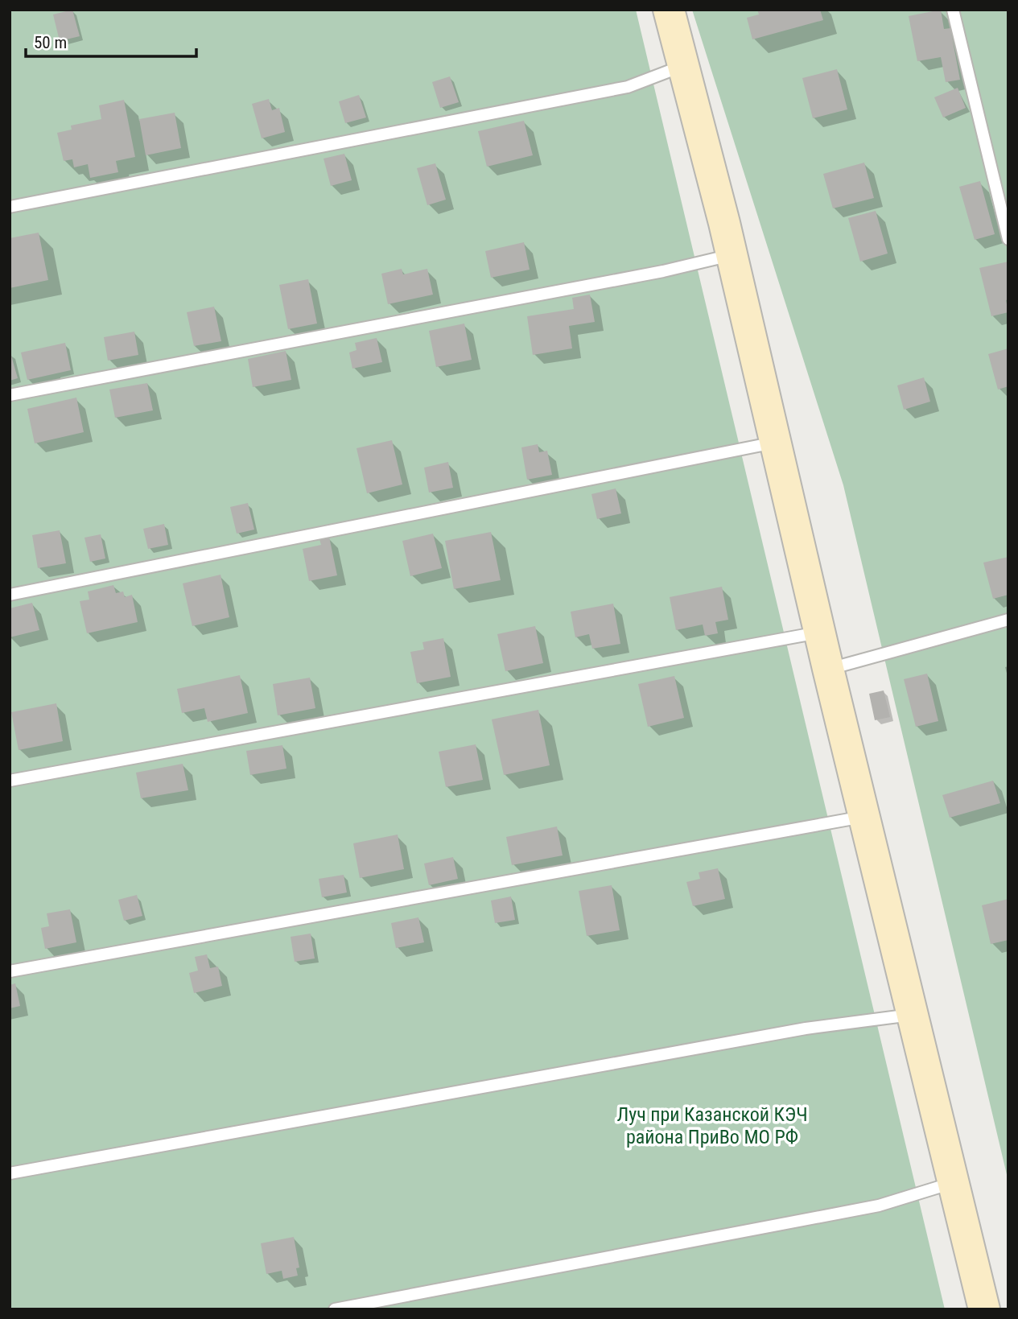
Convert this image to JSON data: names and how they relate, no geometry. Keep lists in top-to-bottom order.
{
  "parks": ["Луч при Казанской КЭЧ района ПриВо МО РФ"],
  "scale_bar": "50 m"
}
